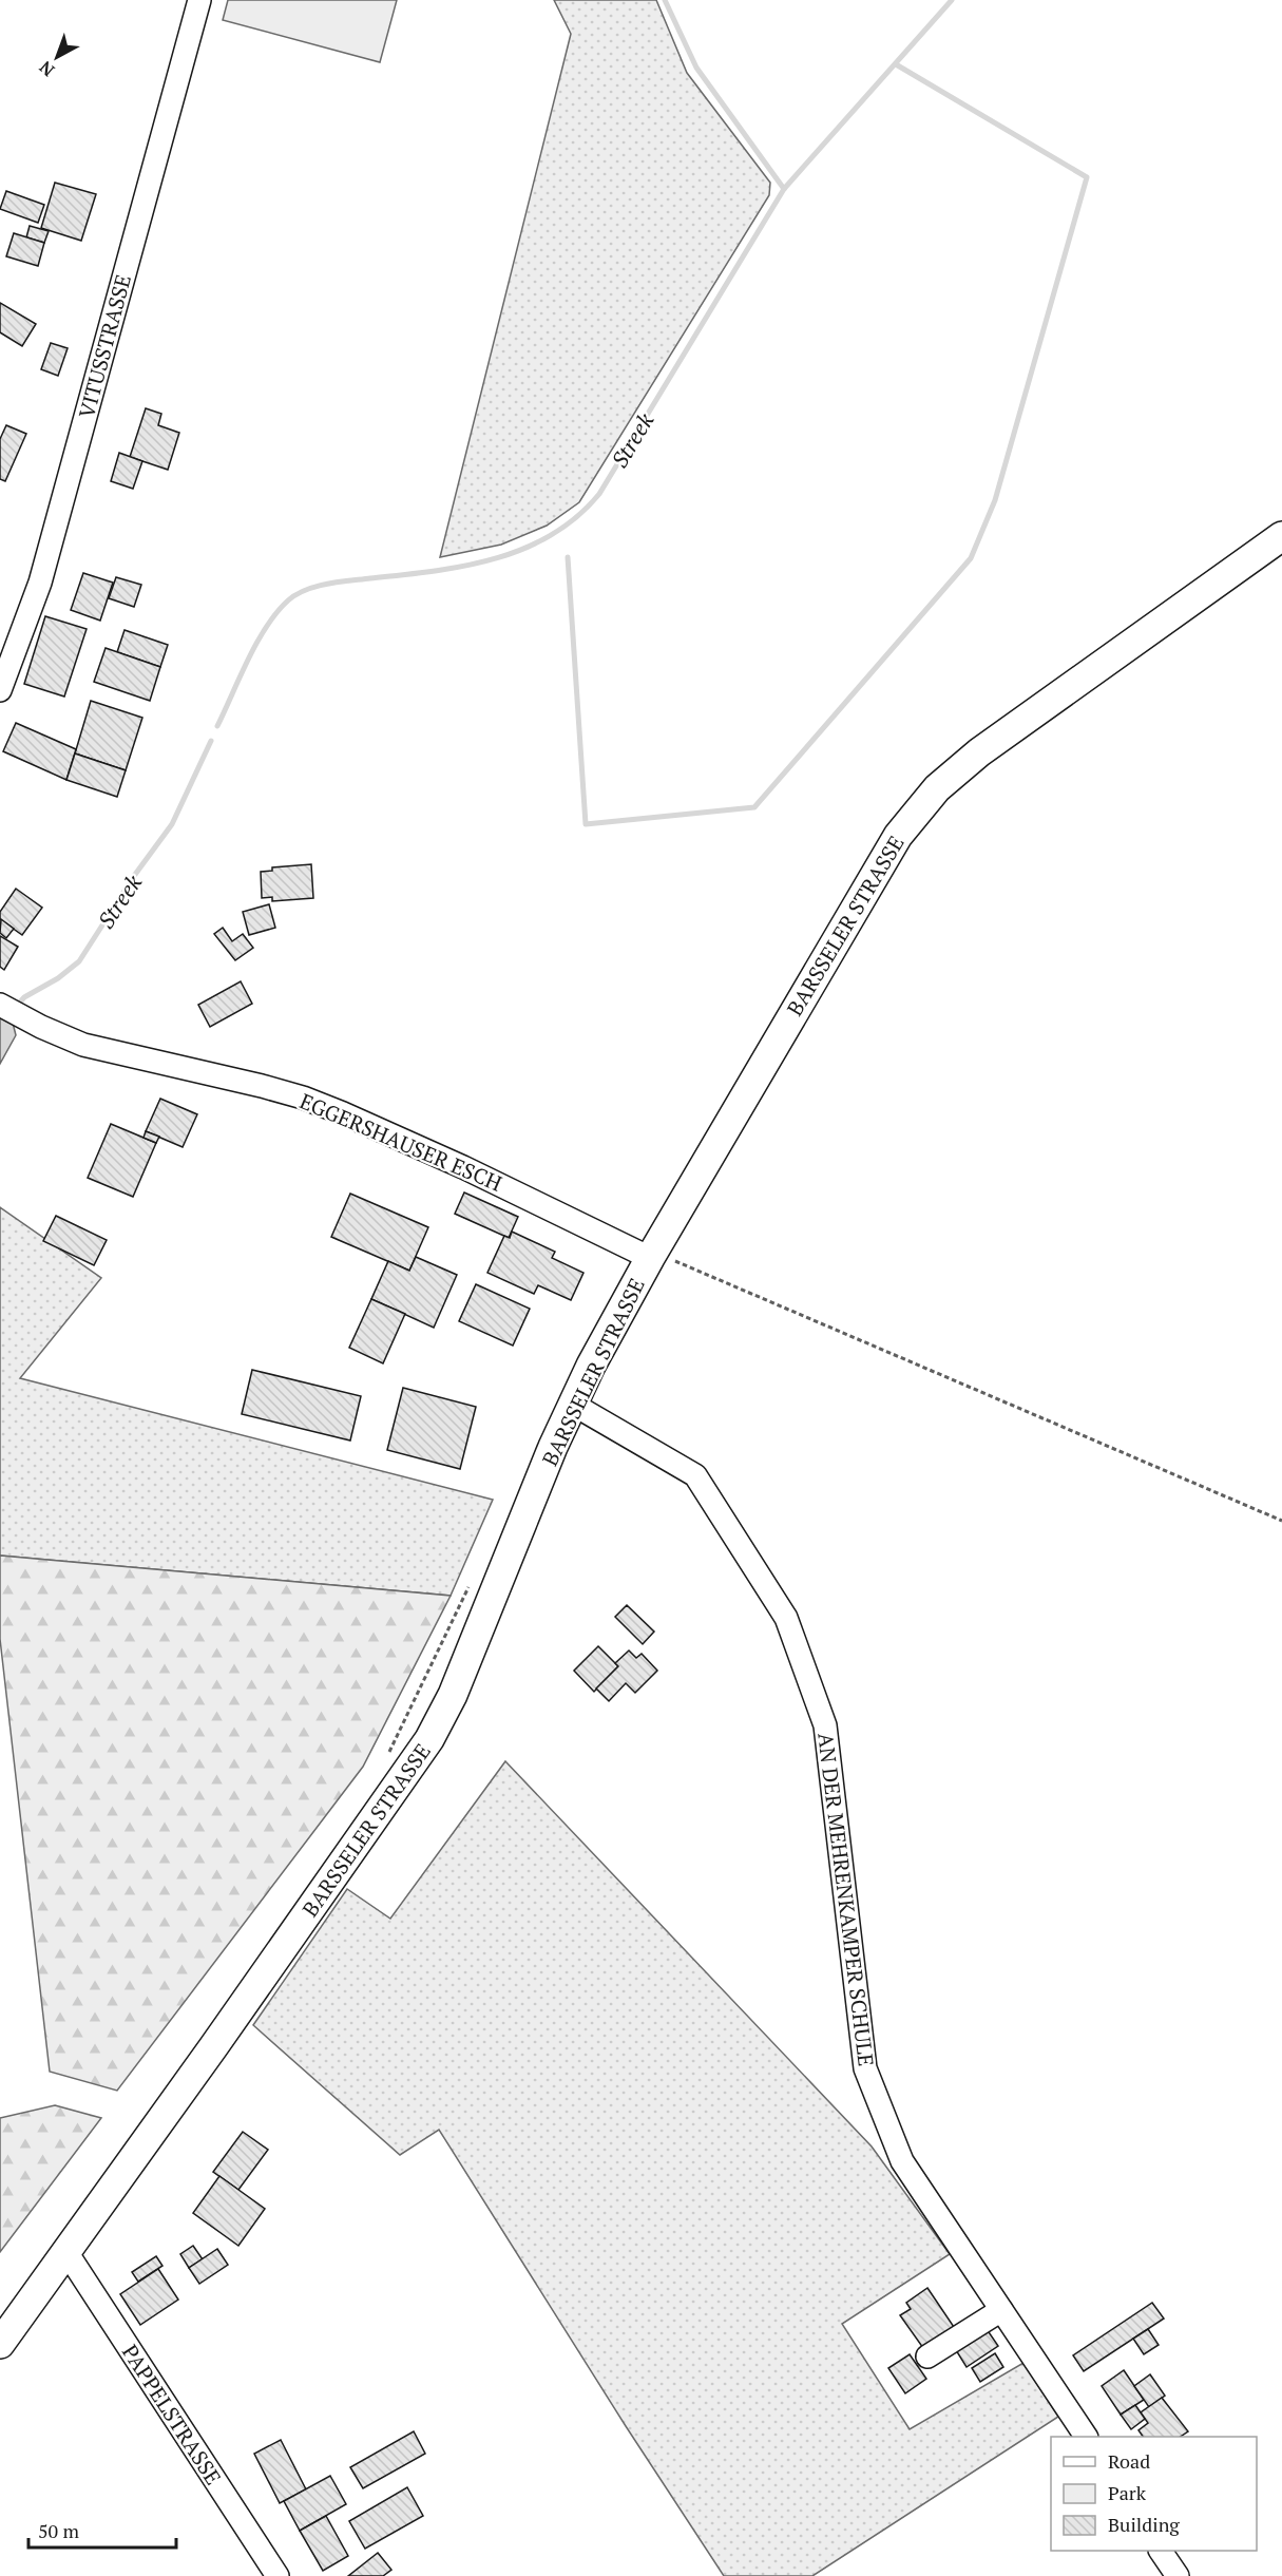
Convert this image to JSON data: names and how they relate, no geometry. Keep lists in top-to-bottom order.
{
  "streets": {
    "main road": ["BARSSELER STRASSE"],
    "street": [
      "VITUSSTRASSE",
      "EGGERSHAUSER ESCH",
      "AN DER MEHRENKAMPER SCHULE",
      "PAPPELSTRASSE"
    ]
  },
  "crossings": [
    ["BARSSELER STRASSE", "EGGERSHAUSER ESCH"],
    ["BARSSELER STRASSE", "AN DER MEHRENKAMPER SCHULE"],
    ["BARSSELER STRASSE", "PAPPELSTRASSE"]
  ],
  "water": ["Streek"],
  "legend": ["Road", "Park", "Building"],
  "scale_bar": "50 m",
  "north": "bottom left"
}
